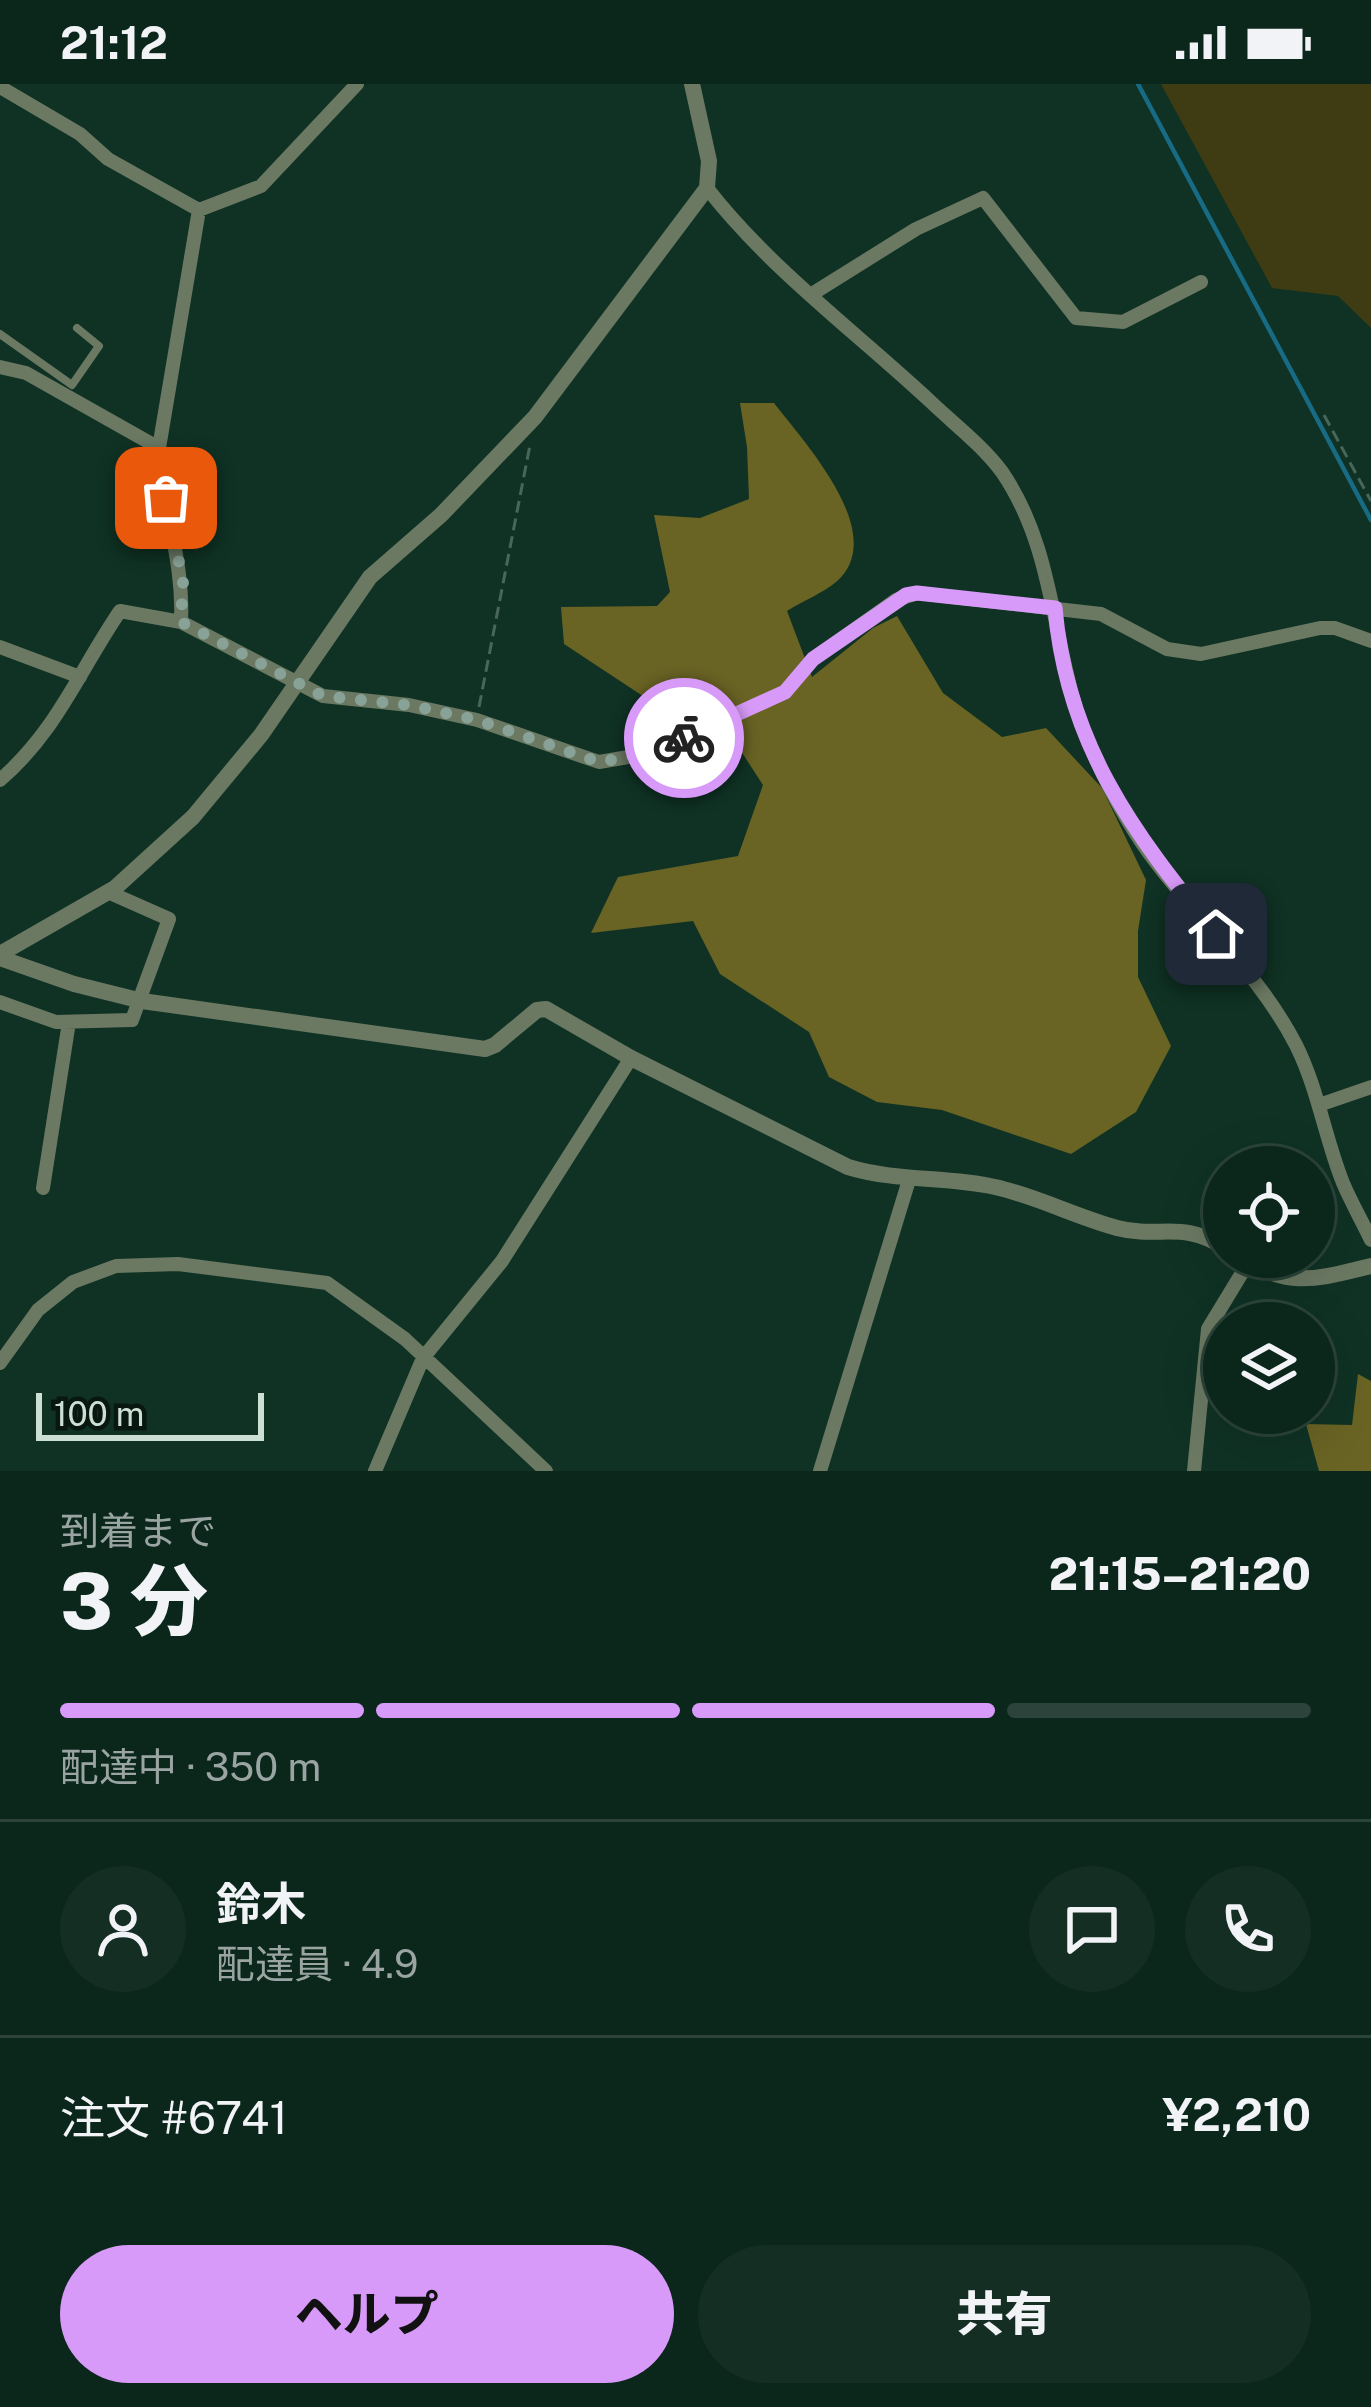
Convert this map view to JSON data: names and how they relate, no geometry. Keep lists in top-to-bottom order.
{
  "scale_bar": "100 m",
  "page": {
    "status": "21:12",
    "scale": "100 m",
    "heading": ["3 分", "到着まで", "21:15–21:20"],
    "panel": [
      "鈴木",
      "配達員 · 4.9",
      "注文 #6741",
      "¥2,210"
    ],
    "bar": "配達中 · 350 m",
    "buttons": ["ヘルプ", "共有"]
  }
}
